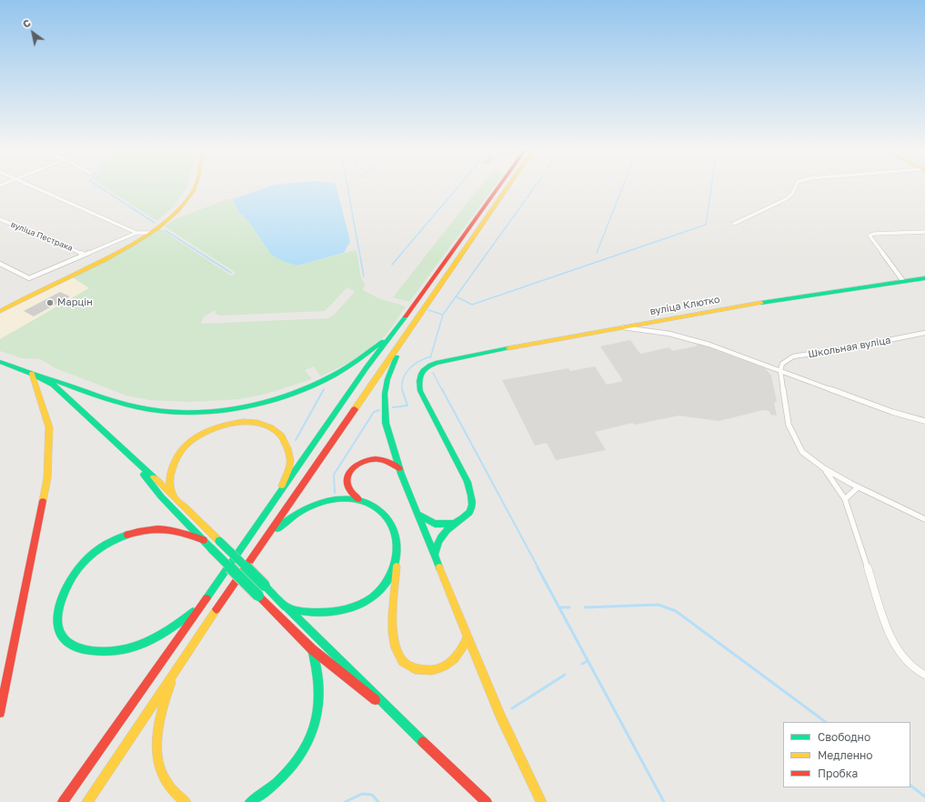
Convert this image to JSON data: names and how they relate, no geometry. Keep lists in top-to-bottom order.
{
  "streets": {
    "main road": ["вуліца Клютко"],
    "street": ["вуліца Пестрака", "Школьная вуліца"]
  },
  "places": ["Марцін"],
  "legend": ["Свободно", "Медленно", "Пробка"],
  "north": "top left"
}
